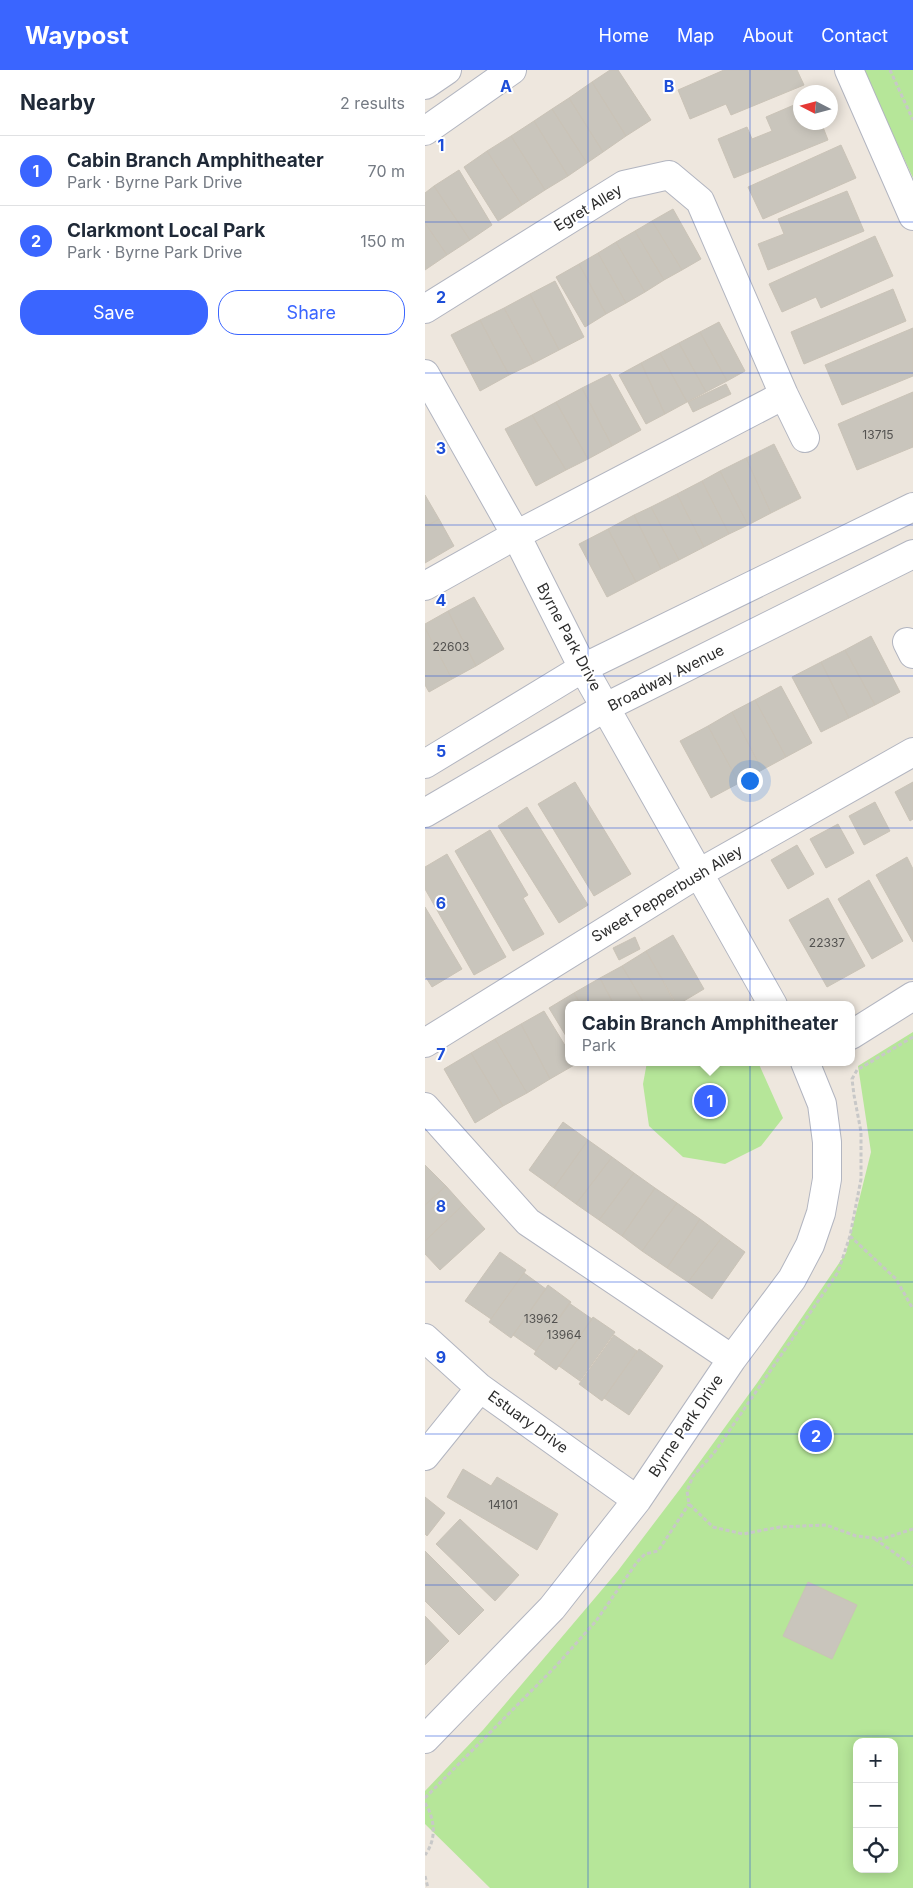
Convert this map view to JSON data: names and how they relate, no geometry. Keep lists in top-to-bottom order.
{
  "streets": {
    "street": [
      "Egret Alley",
      "Byrne Park Drive",
      "Broadway Avenue",
      "Sweet Pepperbush Alley",
      "Estuary Drive"
    ]
  },
  "crossings": [
    ["Byrne Park Drive", "Broadway Avenue"],
    ["Byrne Park Drive", "Sweet Pepperbush Alley"],
    ["Byrne Park Drive", "Estuary Drive"]
  ],
  "house_numbers": [
    "13715",
    "22603",
    "22337",
    "13962",
    "13964",
    "14101"
  ],
  "north": "left",
  "page": {
    "header": "Waypost",
    "nav": [
      "Home",
      "Map",
      "About",
      "Contact"
    ],
    "heading": ["Nearby", "2 results"],
    "list": [
      {
        "mark": "1",
        "name": "Cabin Branch Amphitheater",
        "note": "Park · Byrne Park Drive",
        "value": "70 m"
      },
      {
        "mark": "2",
        "name": "Clarkmont Local Park",
        "note": "Park · Byrne Park Drive",
        "value": "150 m"
      }
    ],
    "buttons": ["Save", "Share"],
    "popup": ["Cabin Branch Amphitheater", "Park"],
    "pins": ["1", "2"],
    "map_buttons": ["+", "−"]
  },
  "grid": {
    "columns": ["A", "B"],
    "rows": [
      "1",
      "2",
      "3",
      "4",
      "5",
      "6",
      "7",
      "8",
      "9"
    ]
  }
}
